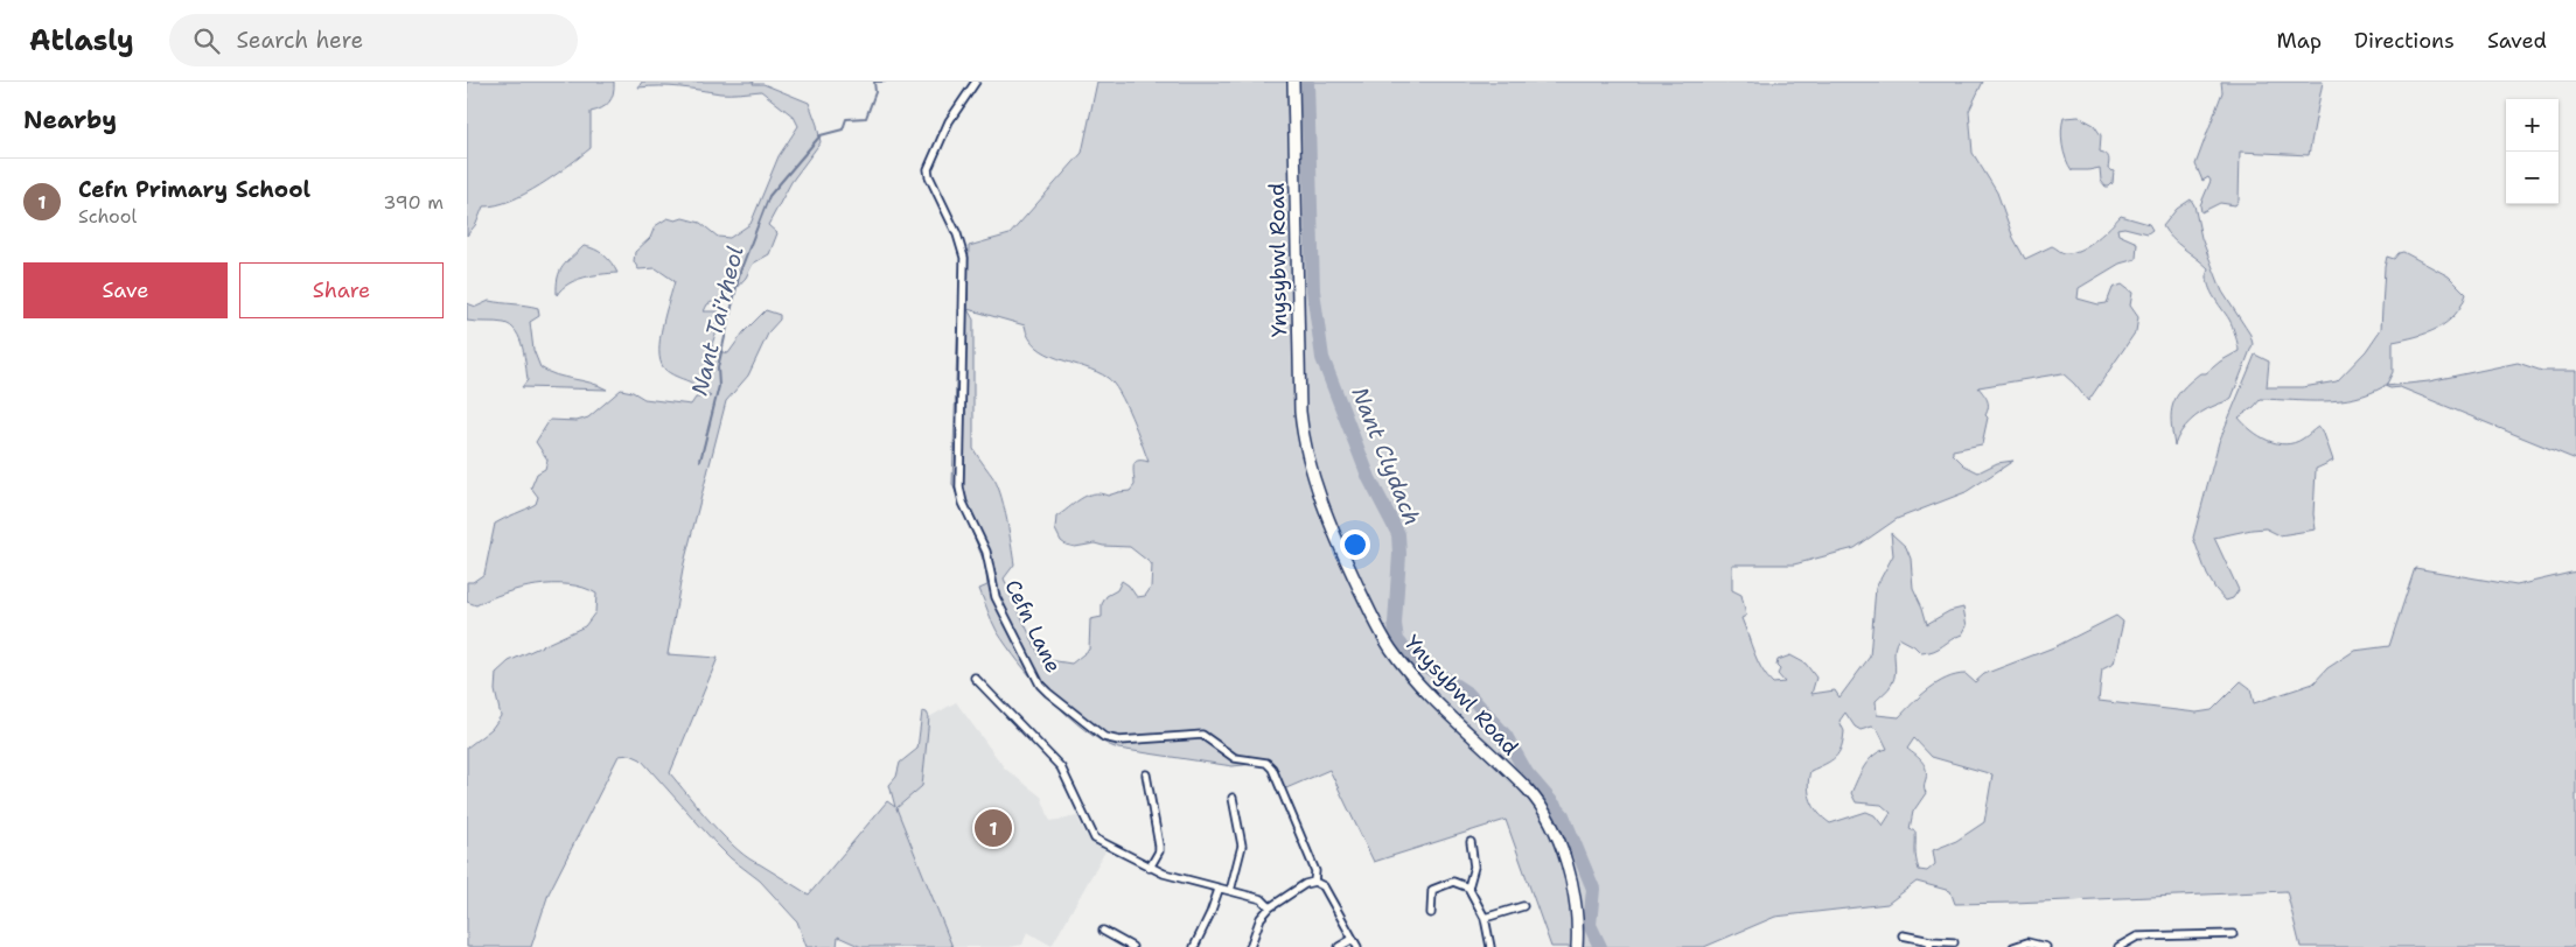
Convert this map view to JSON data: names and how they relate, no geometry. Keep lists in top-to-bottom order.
{
  "streets": {
    "main road": ["Ynysybwl Road"],
    "street": ["Cefn Lane"]
  },
  "water": ["Nant Tai'rheol", "Nant Clydach"],
  "page": {
    "header": "Atlasly",
    "search": "Search here",
    "nav": ["Map", "Directions", "Saved"],
    "heading": "Nearby",
    "map_buttons": ["+", "−"],
    "list": [
      {
        "mark": "1",
        "name": "Cefn Primary School",
        "note": "School",
        "value": "390 m"
      }
    ],
    "buttons": ["Save", "Share"],
    "pins": "1"
  }
}
